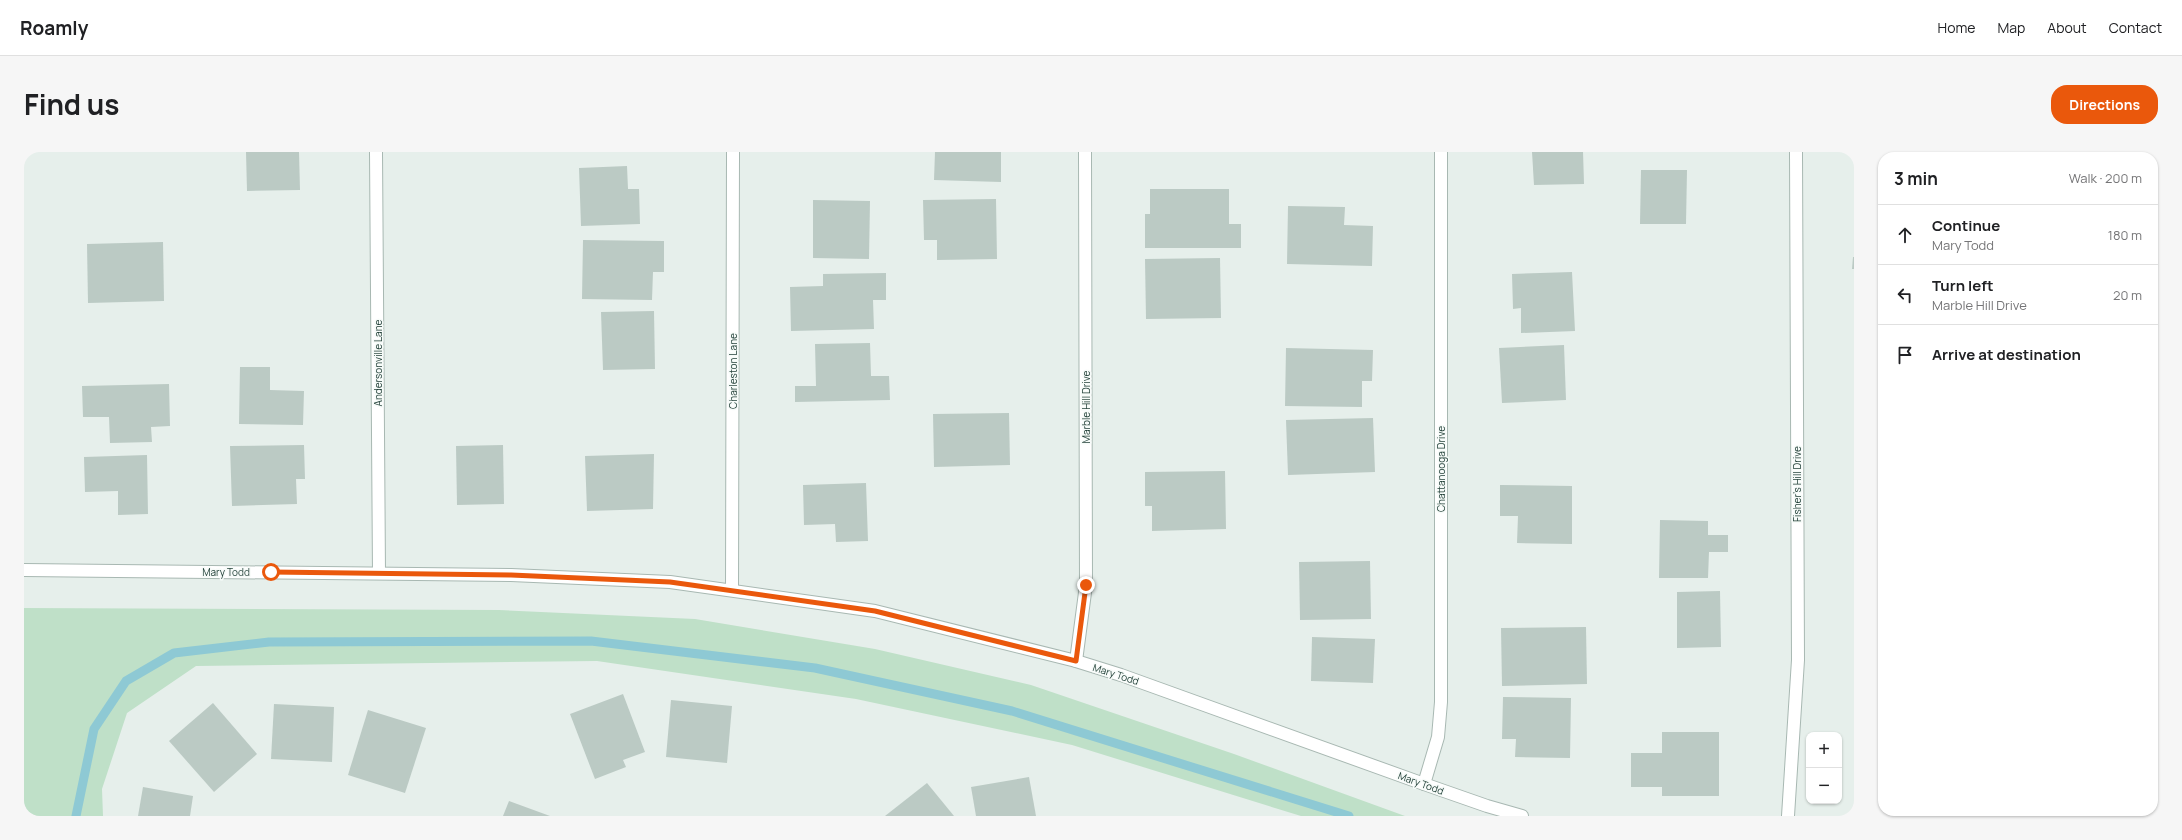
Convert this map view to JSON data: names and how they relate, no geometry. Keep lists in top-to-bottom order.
{
  "streets": {
    "street": [
      "Andersonville Lane",
      "Charleston Lane",
      "Marble Hill Drive",
      "Chattanooga Drive",
      "Fisher's Hill Drive",
      "Mary Todd"
    ]
  },
  "crossings": [
    ["Andersonville Lane", "Mary Todd"],
    ["Charleston Lane", "Mary Todd"],
    ["Marble Hill Drive", "Mary Todd"],
    ["Chattanooga Drive", "Mary Todd"]
  ],
  "page": {
    "header": "Roamly",
    "nav": [
      "Home",
      "Map",
      "About",
      "Contact"
    ],
    "title": "Find us",
    "buttons": "Directions",
    "heading": ["3 min", "Walk · 200 m"],
    "list": [
      ["Continue", "Mary Todd", "180 m"],
      ["Turn left", "Marble Hill Drive", "20 m"],
      "Arrive at destination"
    ],
    "map_buttons": ["+", "−"]
  }
}
